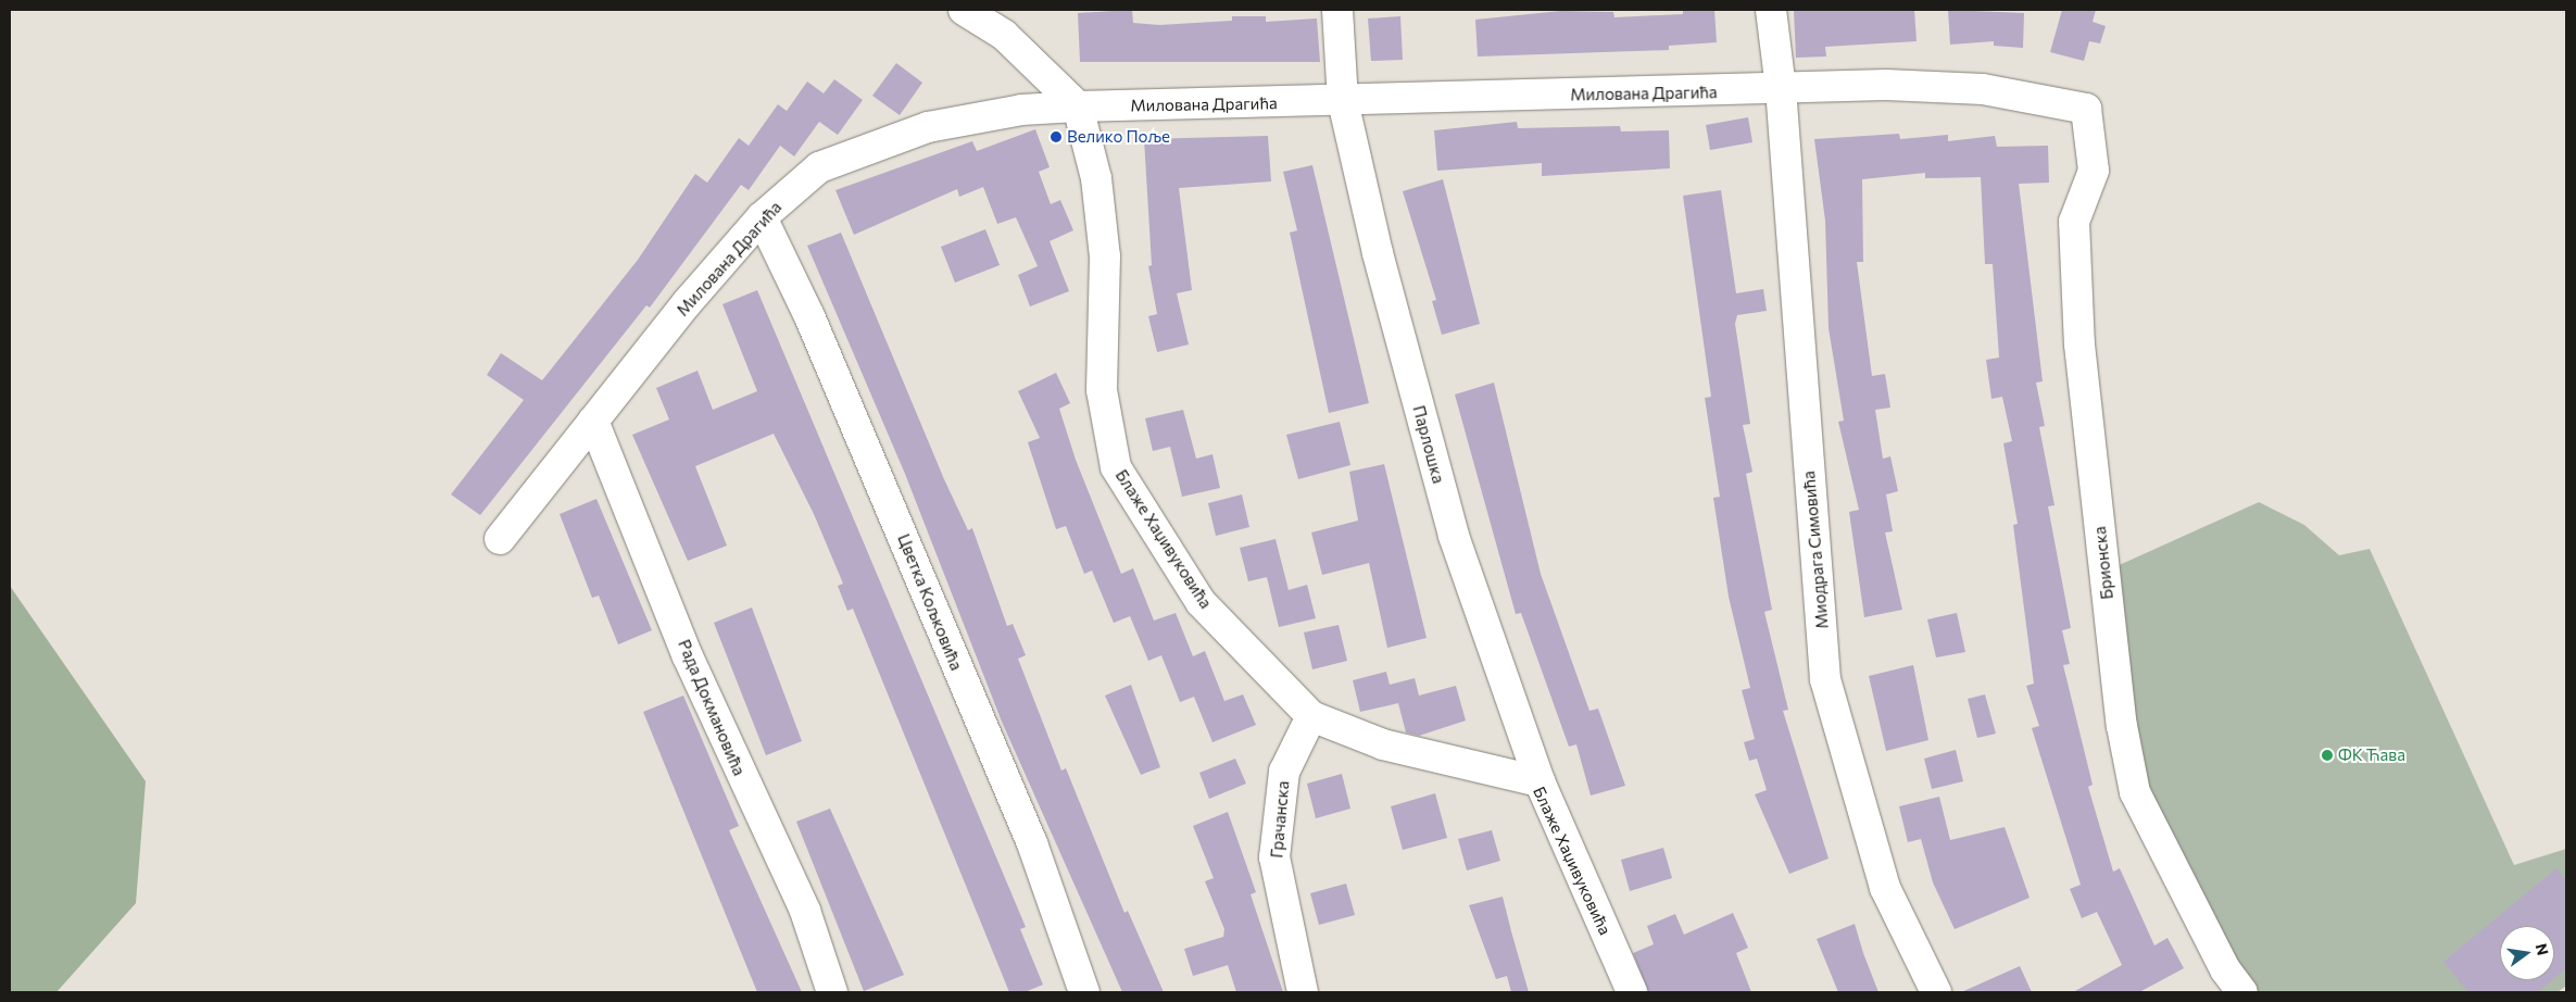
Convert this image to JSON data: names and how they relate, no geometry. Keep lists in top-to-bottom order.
{
  "streets": {
    "street": [
      "Милована Драгића",
      "Парлошка",
      "Блаже Хаџивуковића",
      "Миодрага Симовића",
      "Брионска",
      "Цветка Кољковића",
      "Рада Докмановића",
      "Грачанска"
    ]
  },
  "crossings": [
    ["Милована Драгића", "Парлошка"],
    ["Милована Драгића", "Блаже Хаџивуковића"],
    ["Милована Драгића", "Миодрага Симовића"],
    ["Милована Драгића", "Брионска"],
    ["Милована Драгића", "Цветка Кољковића"],
    ["Милована Драгића", "Рада Докмановића"],
    ["Парлошка", "Блаже Хаџивуковића"],
    ["Блаже Хаџивуковића", "Грачанска"]
  ],
  "places": ["Велико Поље", "ФК Ћава"],
  "north": "right"
}
